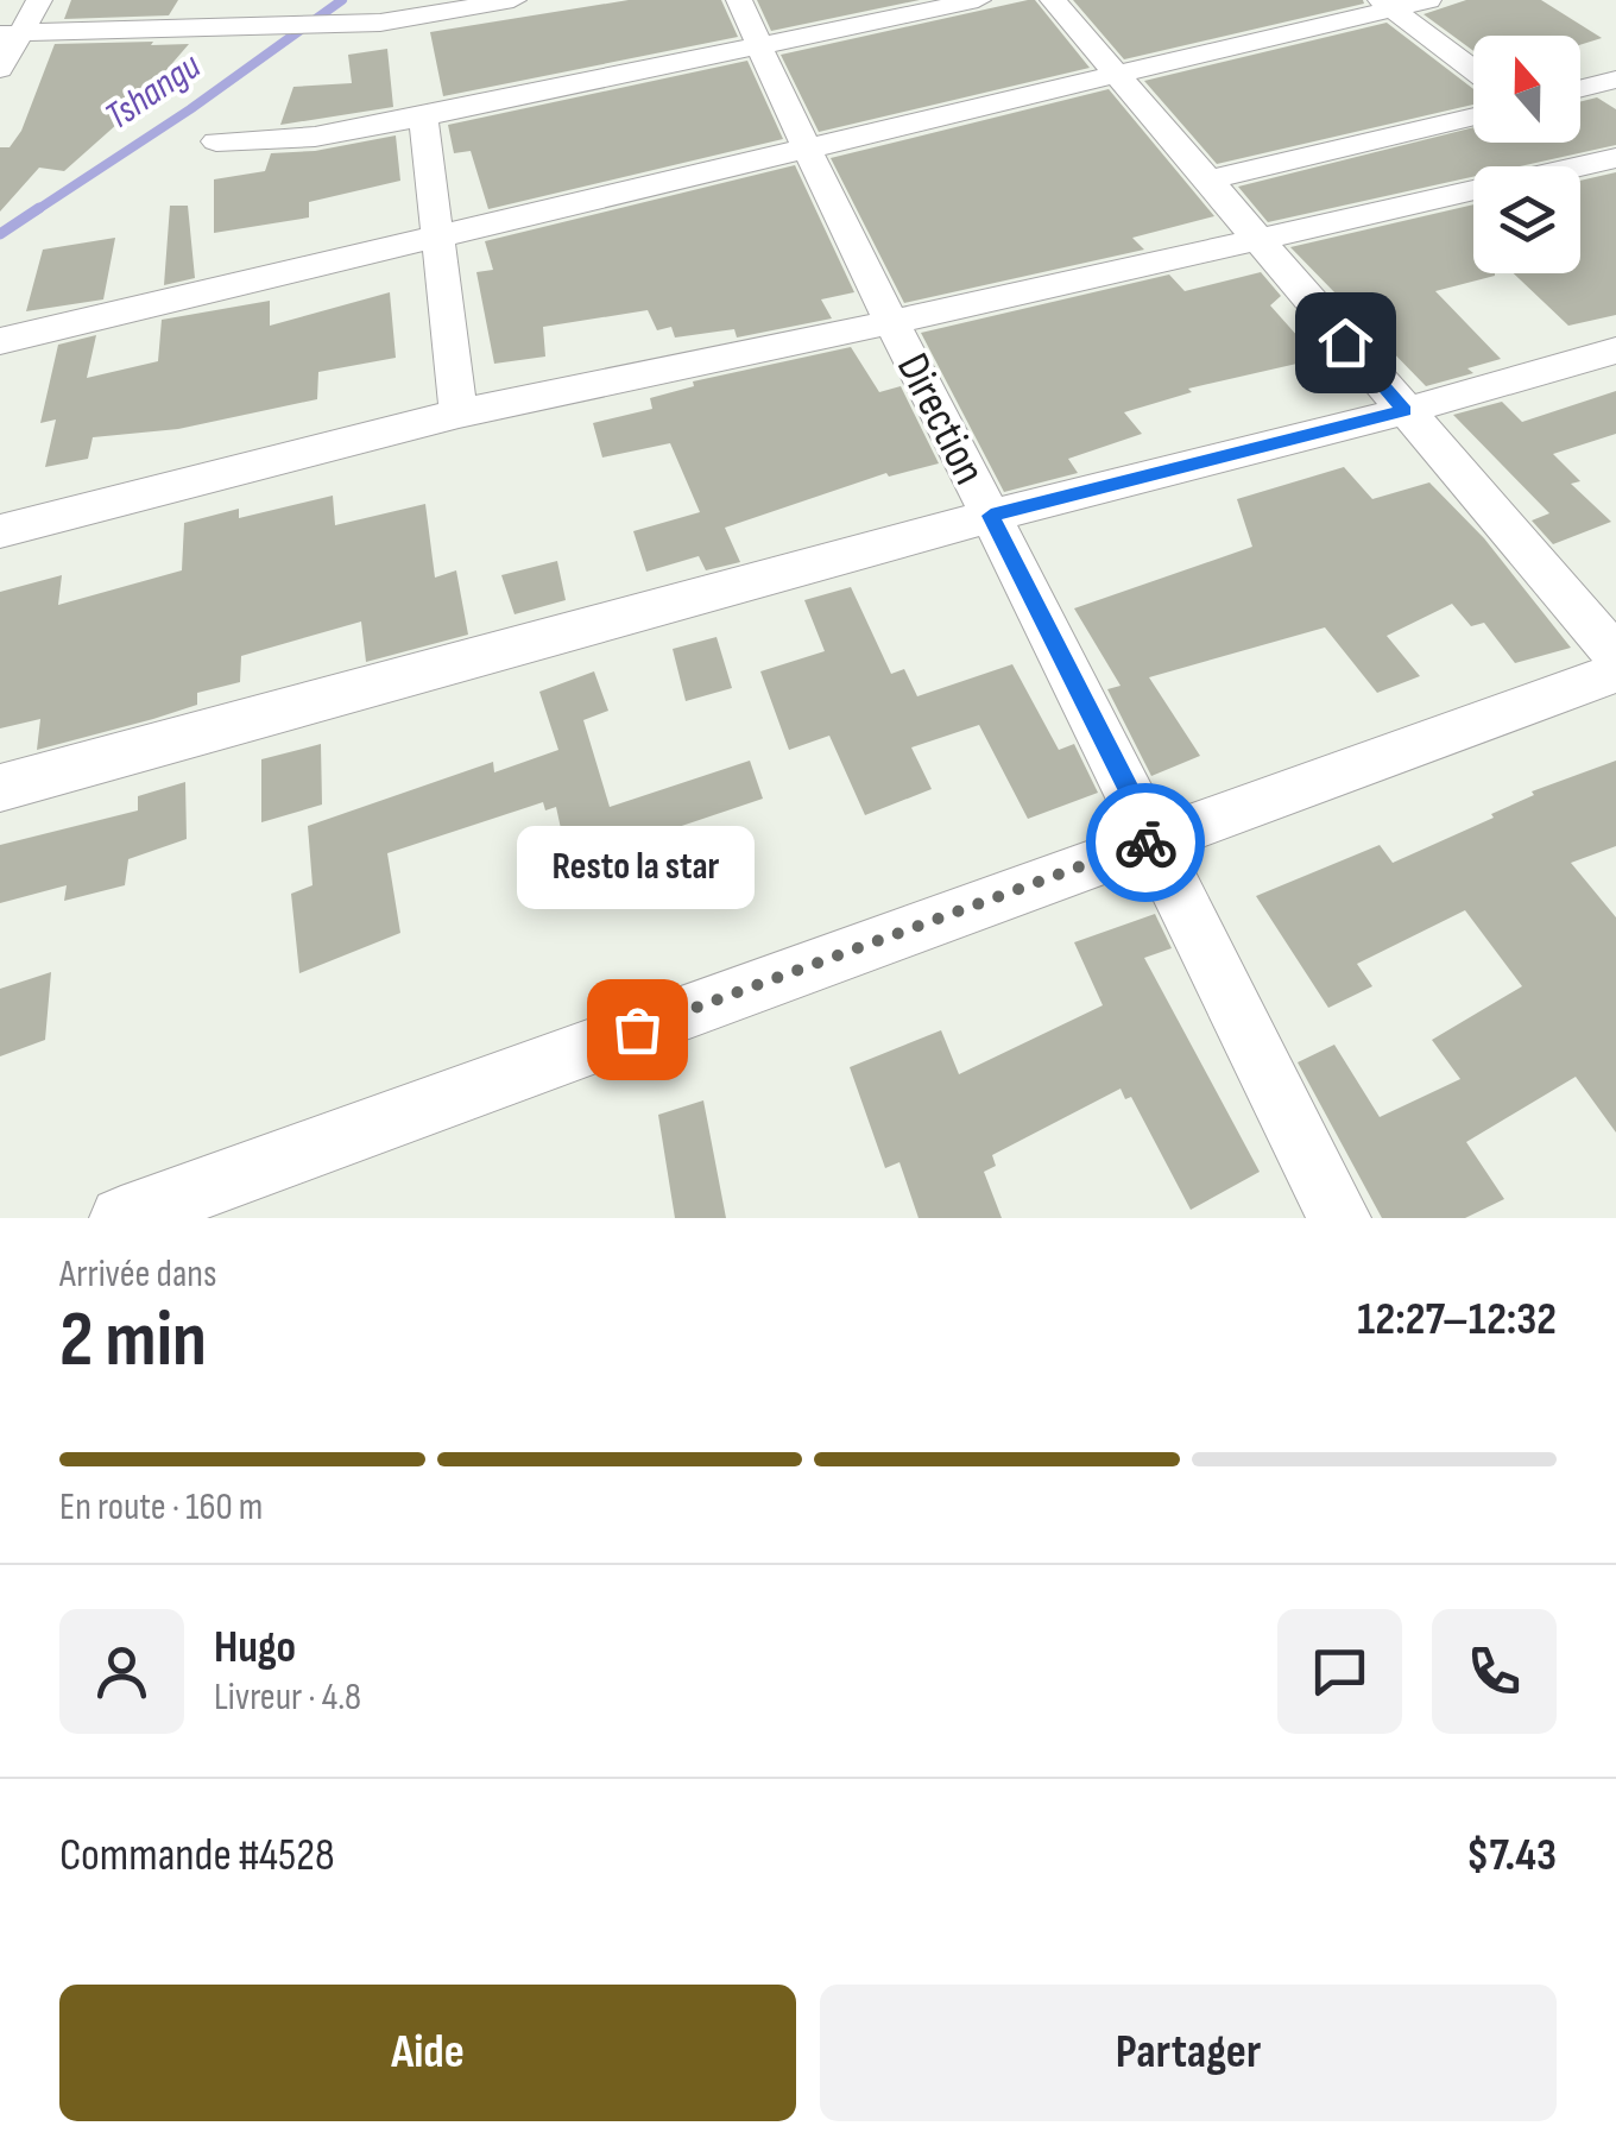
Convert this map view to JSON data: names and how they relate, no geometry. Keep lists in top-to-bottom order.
{
  "streets": {
    "street": ["Direction"]
  },
  "water": ["Tshangu"],
  "places": ["Resto la star"],
  "north": "top",
  "page": {
    "bubble": "Resto la star",
    "heading": ["2 min", "Arrivée dans", "12:27–12:32"],
    "panel": [
      "Hugo",
      "Livreur · 4.8",
      "Commande #4528",
      "$7.43"
    ],
    "bar": "En route · 160 m",
    "buttons": ["Aide", "Partager"]
  }
}
